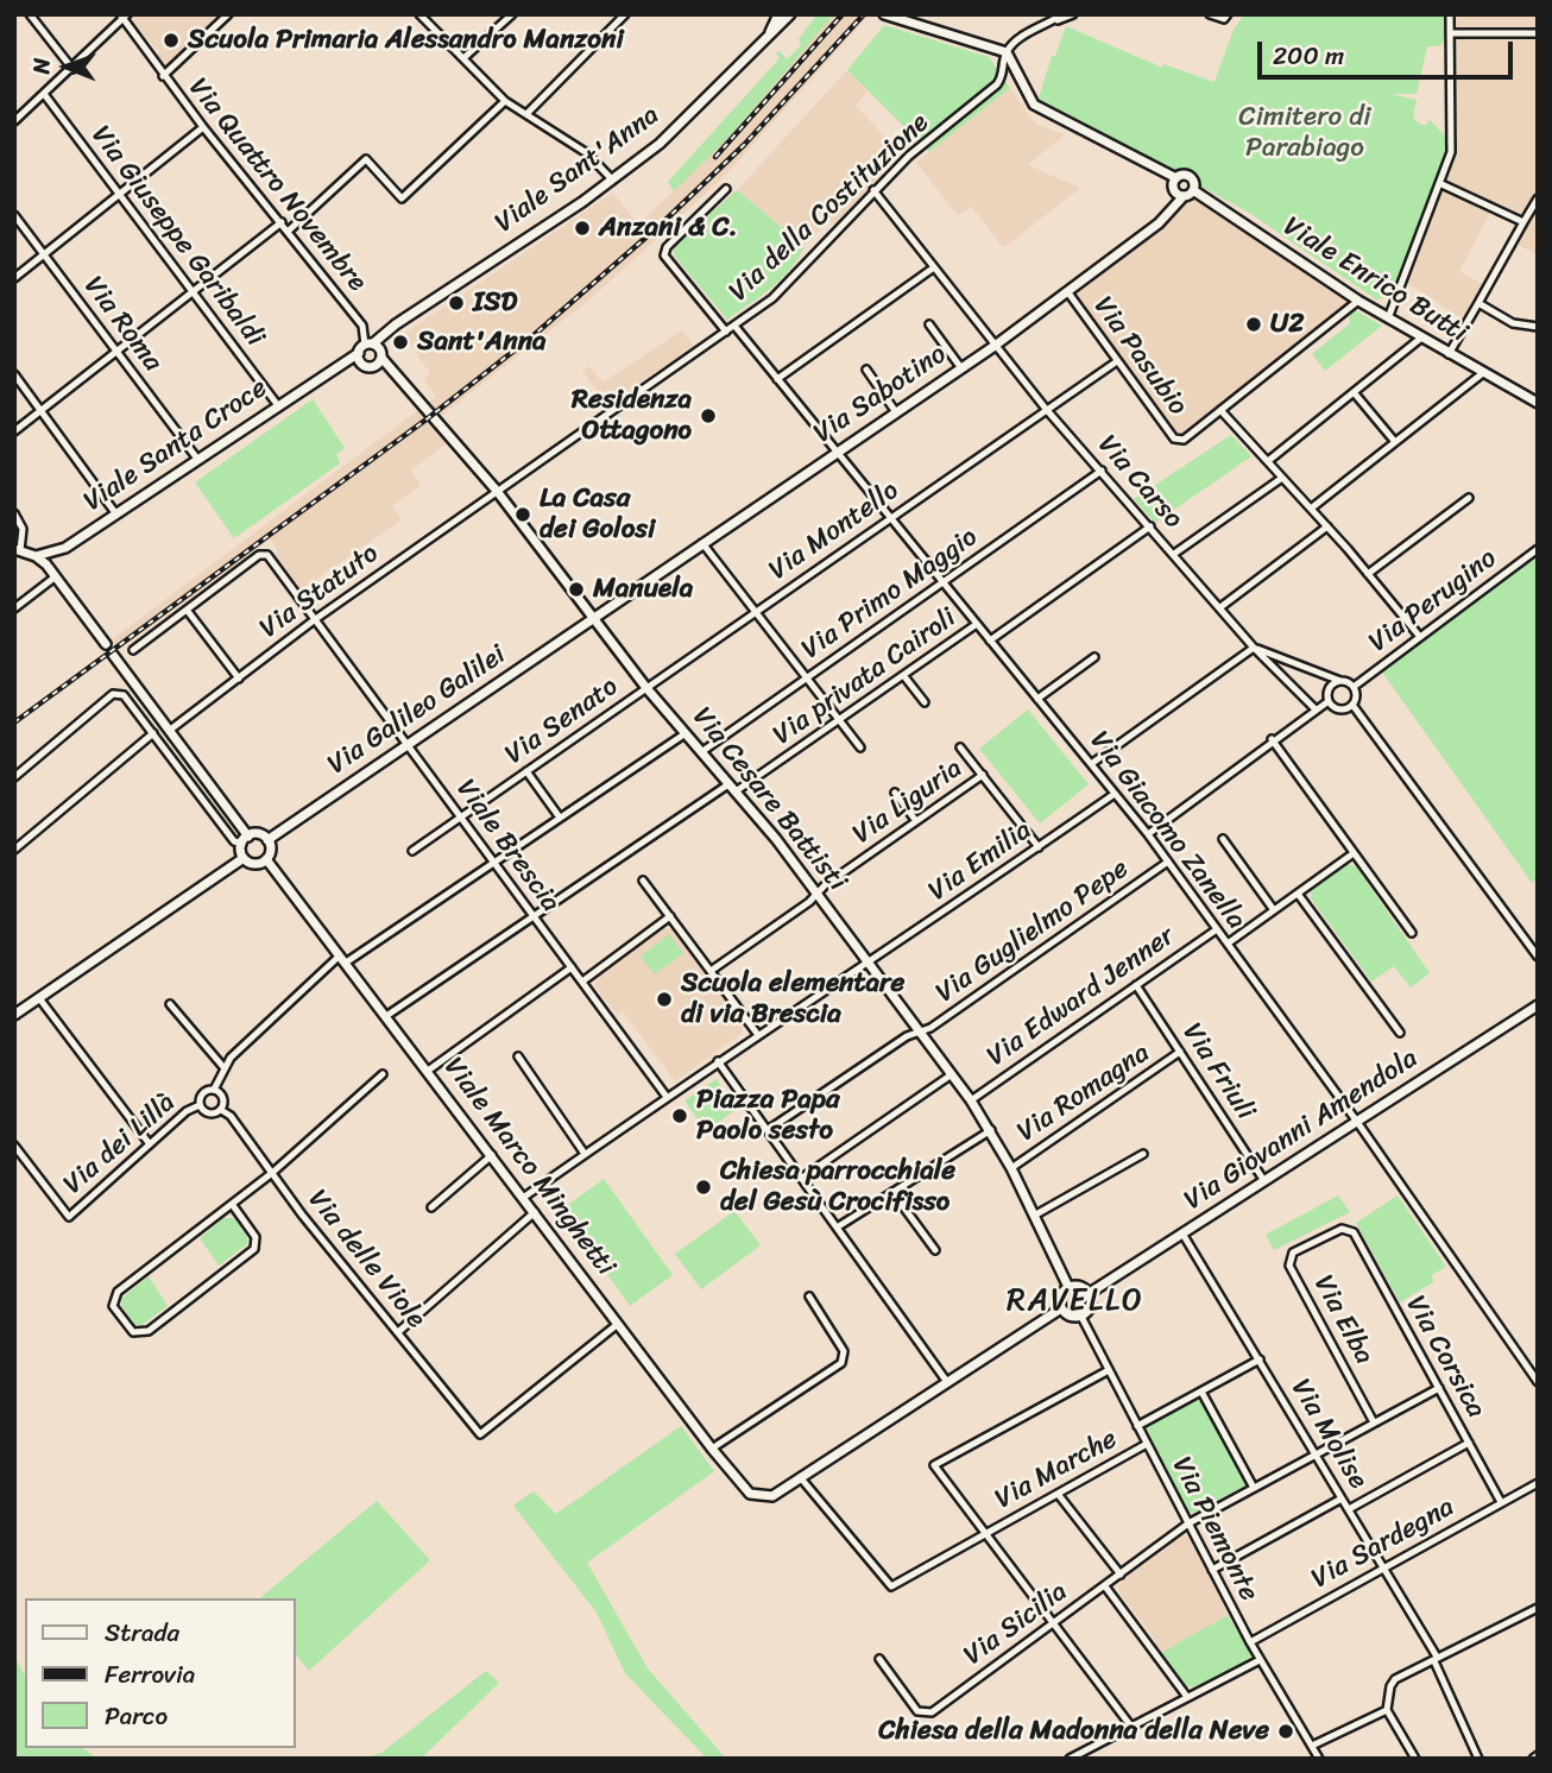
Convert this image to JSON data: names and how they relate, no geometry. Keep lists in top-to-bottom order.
{
  "streets": {
    "street": [
      "Viale Sant'Anna",
      "Via Quattro Novembre",
      "Via della Costituzione",
      "Via Giuseppe Garibaldi",
      "Viale Enrico Butti",
      "Via Roma",
      "Via Pasubio",
      "Via Sabotino",
      "Viale Santa Croce",
      "Via Carso",
      "Via Montello",
      "Via Statuto",
      "Via Primo Maggio",
      "Via Perugino",
      "Via privata Cairoli",
      "Via Galileo Galilei",
      "Via Senato",
      "Via Cesare Battisti",
      "Via Liguria",
      "Via Giacomo Zanella",
      "Viale Brescia",
      "Via Emilia",
      "Via Guglielmo Pepe",
      "Via Edward Jenner",
      "Via Friuli",
      "Via Romagna",
      "Via Giovanni Amendola",
      "Via dei Lillà",
      "Viale Marco Minghetti",
      "Via delle Viole",
      "Via Elba",
      "Via Corsica",
      "Via Molise",
      "Via Marche",
      "Via Piemonte",
      "Via Sardegna",
      "Via Sicilia"
    ]
  },
  "crossings": [
    ["Viale Sant'Anna", "Via Quattro Novembre"],
    ["Viale Sant'Anna", "Viale Santa Croce"],
    ["Viale Sant'Anna", "Via Cesare Battisti"],
    ["Via Quattro Novembre", "Viale Santa Croce"],
    ["Via Quattro Novembre", "Via Cesare Battisti"],
    ["Via della Costituzione", "Via Carso"],
    ["Via della Costituzione", "Via Statuto"],
    ["Via della Costituzione", "Via Cesare Battisti"],
    ["Via della Costituzione", "Via Giacomo Zanella"],
    ["Via Giuseppe Garibaldi", "Viale Santa Croce"],
    ["Viale Enrico Butti", "Via Sabotino"],
    ["Via Roma", "Viale Santa Croce"],
    ["Via Pasubio", "Via Sabotino"],
    ["Via Pasubio", "Via Montello"],
    ["Via Sabotino", "Via Carso"],
    ["Via Sabotino", "Via Galileo Galilei"],
    ["Via Sabotino", "Via Cesare Battisti"],
    ["Via Sabotino", "Via Giacomo Zanella"],
    ["Viale Santa Croce", "Via Cesare Battisti"],
    ["Via Carso", "Via Montello"],
    ["Via Carso", "Via Primo Maggio"],
    ["Via Carso", "Via Perugino"],
    ["Via Montello", "Via Senato"],
    ["Via Montello", "Via Cesare Battisti"],
    ["Via Montello", "Via Giacomo Zanella"],
    ["Via Statuto", "Via Cesare Battisti"],
    ["Via Statuto", "Viale Brescia"],
    ["Via Primo Maggio", "Via Cesare Battisti"],
    ["Via Primo Maggio", "Via Giacomo Zanella"],
    ["Via privata Cairoli", "Via Cesare Battisti"],
    ["Via privata Cairoli", "Via Giacomo Zanella"],
    ["Via privata Cairoli", "Viale Brescia"],
    ["Via privata Cairoli", "Viale Marco Minghetti"],
    ["Via Galileo Galilei", "Via Cesare Battisti"],
    ["Via Galileo Galilei", "Viale Brescia"],
    ["Via Galileo Galilei", "Viale Marco Minghetti"],
    ["Via Senato", "Via Cesare Battisti"],
    ["Via Senato", "Viale Brescia"],
    ["Via Cesare Battisti", "Via Liguria"],
    ["Via Cesare Battisti", "Via Emilia"],
    ["Via Cesare Battisti", "Via Guglielmo Pepe"],
    ["Via Cesare Battisti", "Via Edward Jenner"],
    ["Via Cesare Battisti", "Via Romagna"],
    ["Via Cesare Battisti", "Via Giovanni Amendola"],
    ["Via Cesare Battisti", "Via dei Lillà"],
    ["Via Cesare Battisti", "Via Piemonte"],
    ["Via Giacomo Zanella", "Via Emilia"],
    ["Via Giacomo Zanella", "Via Guglielmo Pepe"],
    ["Via Giacomo Zanella", "Via Edward Jenner"],
    ["Via Giacomo Zanella", "Via Giovanni Amendola"],
    ["Viale Brescia", "Via Emilia"],
    ["Viale Brescia", "Via dei Lillà"],
    ["Via Emilia", "Viale Marco Minghetti"],
    ["Via Edward Jenner", "Via Friuli"],
    ["Via Friuli", "Via Romagna"],
    ["Via Friuli", "Via Giovanni Amendola"],
    ["Via Giovanni Amendola", "Via Molise"],
    ["Via Giovanni Amendola", "Via Piemonte"],
    ["Via dei Lillà", "Viale Marco Minghetti"],
    ["Via dei Lillà", "Via delle Viole"],
    ["Viale Marco Minghetti", "Via delle Viole"],
    ["Viale Marco Minghetti", "Via Marche"],
    ["Via Elba", "Via Corsica"],
    ["Via Elba", "Via Sicilia"],
    ["Via Corsica", "Via Sardegna"],
    ["Via Corsica", "Via Sicilia"],
    ["Via Molise", "Via Sardegna"],
    ["Via Molise", "Via Sicilia"],
    ["Via Marche", "Via Piemonte"],
    ["Via Piemonte", "Via Sardegna"],
    ["Via Piemonte", "Via Sicilia"]
  ],
  "districts": ["RAVELLO"],
  "parks": ["Cimitero di Parabiago"],
  "places": [
    "Scuola Primaria Alessandro Manzoni",
    "Anzani & C.",
    "ISD",
    "U2",
    "Sant'Anna",
    "Residenza Ottagono",
    "La Casa dei Golosi",
    "Manuela",
    "Scuola elementare di via Brescia",
    "Piazza Papa Paolo sesto",
    "Chiesa parrocchiale del Gesù Crocifisso",
    "Chiesa della Madonna della Neve"
  ],
  "legend": ["Strada", "Ferrovia", "Parco"],
  "scale_bar": "200 m",
  "north": "left"
}
